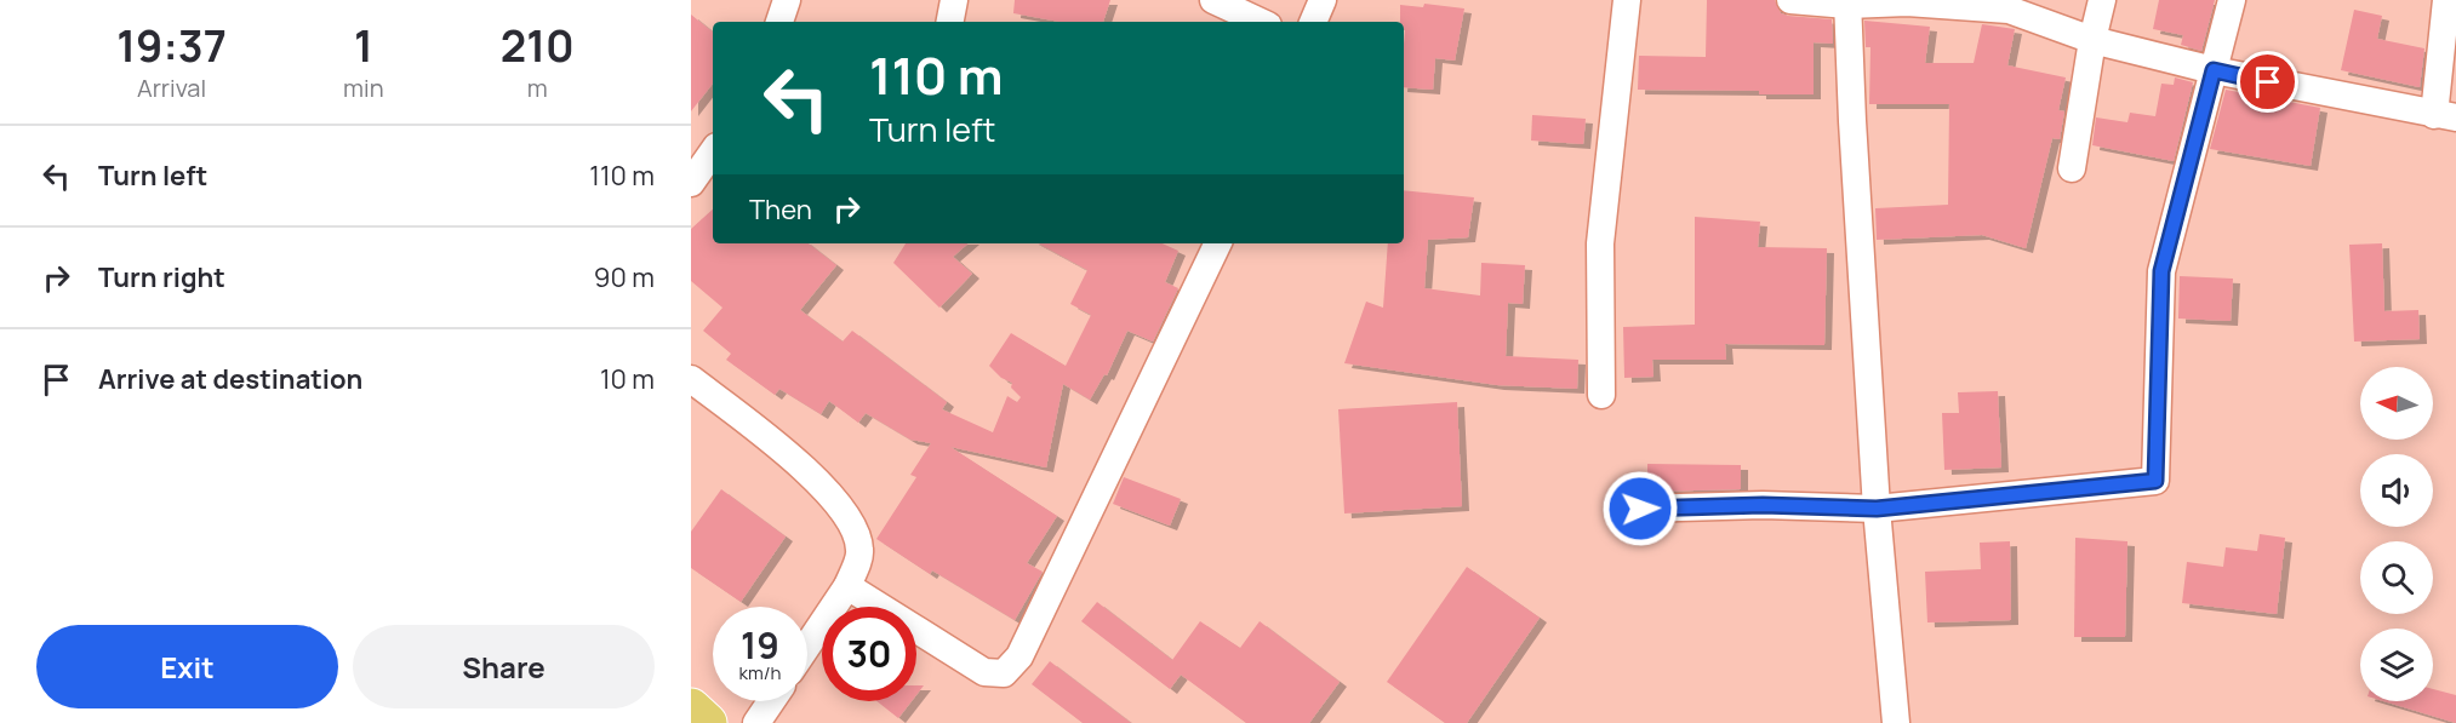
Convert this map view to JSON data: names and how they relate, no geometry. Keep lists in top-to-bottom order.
{
  "north": "left",
  "page": {
    "eta": [
      "19:37",
      "Arrival",
      "1",
      "min",
      "210",
      "m"
    ],
    "turn": ["110 m", "Turn left"],
    "list": [
      {
        "name": "Turn left",
        "value": "110 m"
      },
      {
        "name": "Turn right",
        "value": "90 m"
      },
      {
        "name": "Arrive at destination",
        "value": "10 m"
      }
    ],
    "then": "Then",
    "speed": "19 km/h",
    "limit": "30",
    "buttons": ["Exit", "Share"]
  }
}
